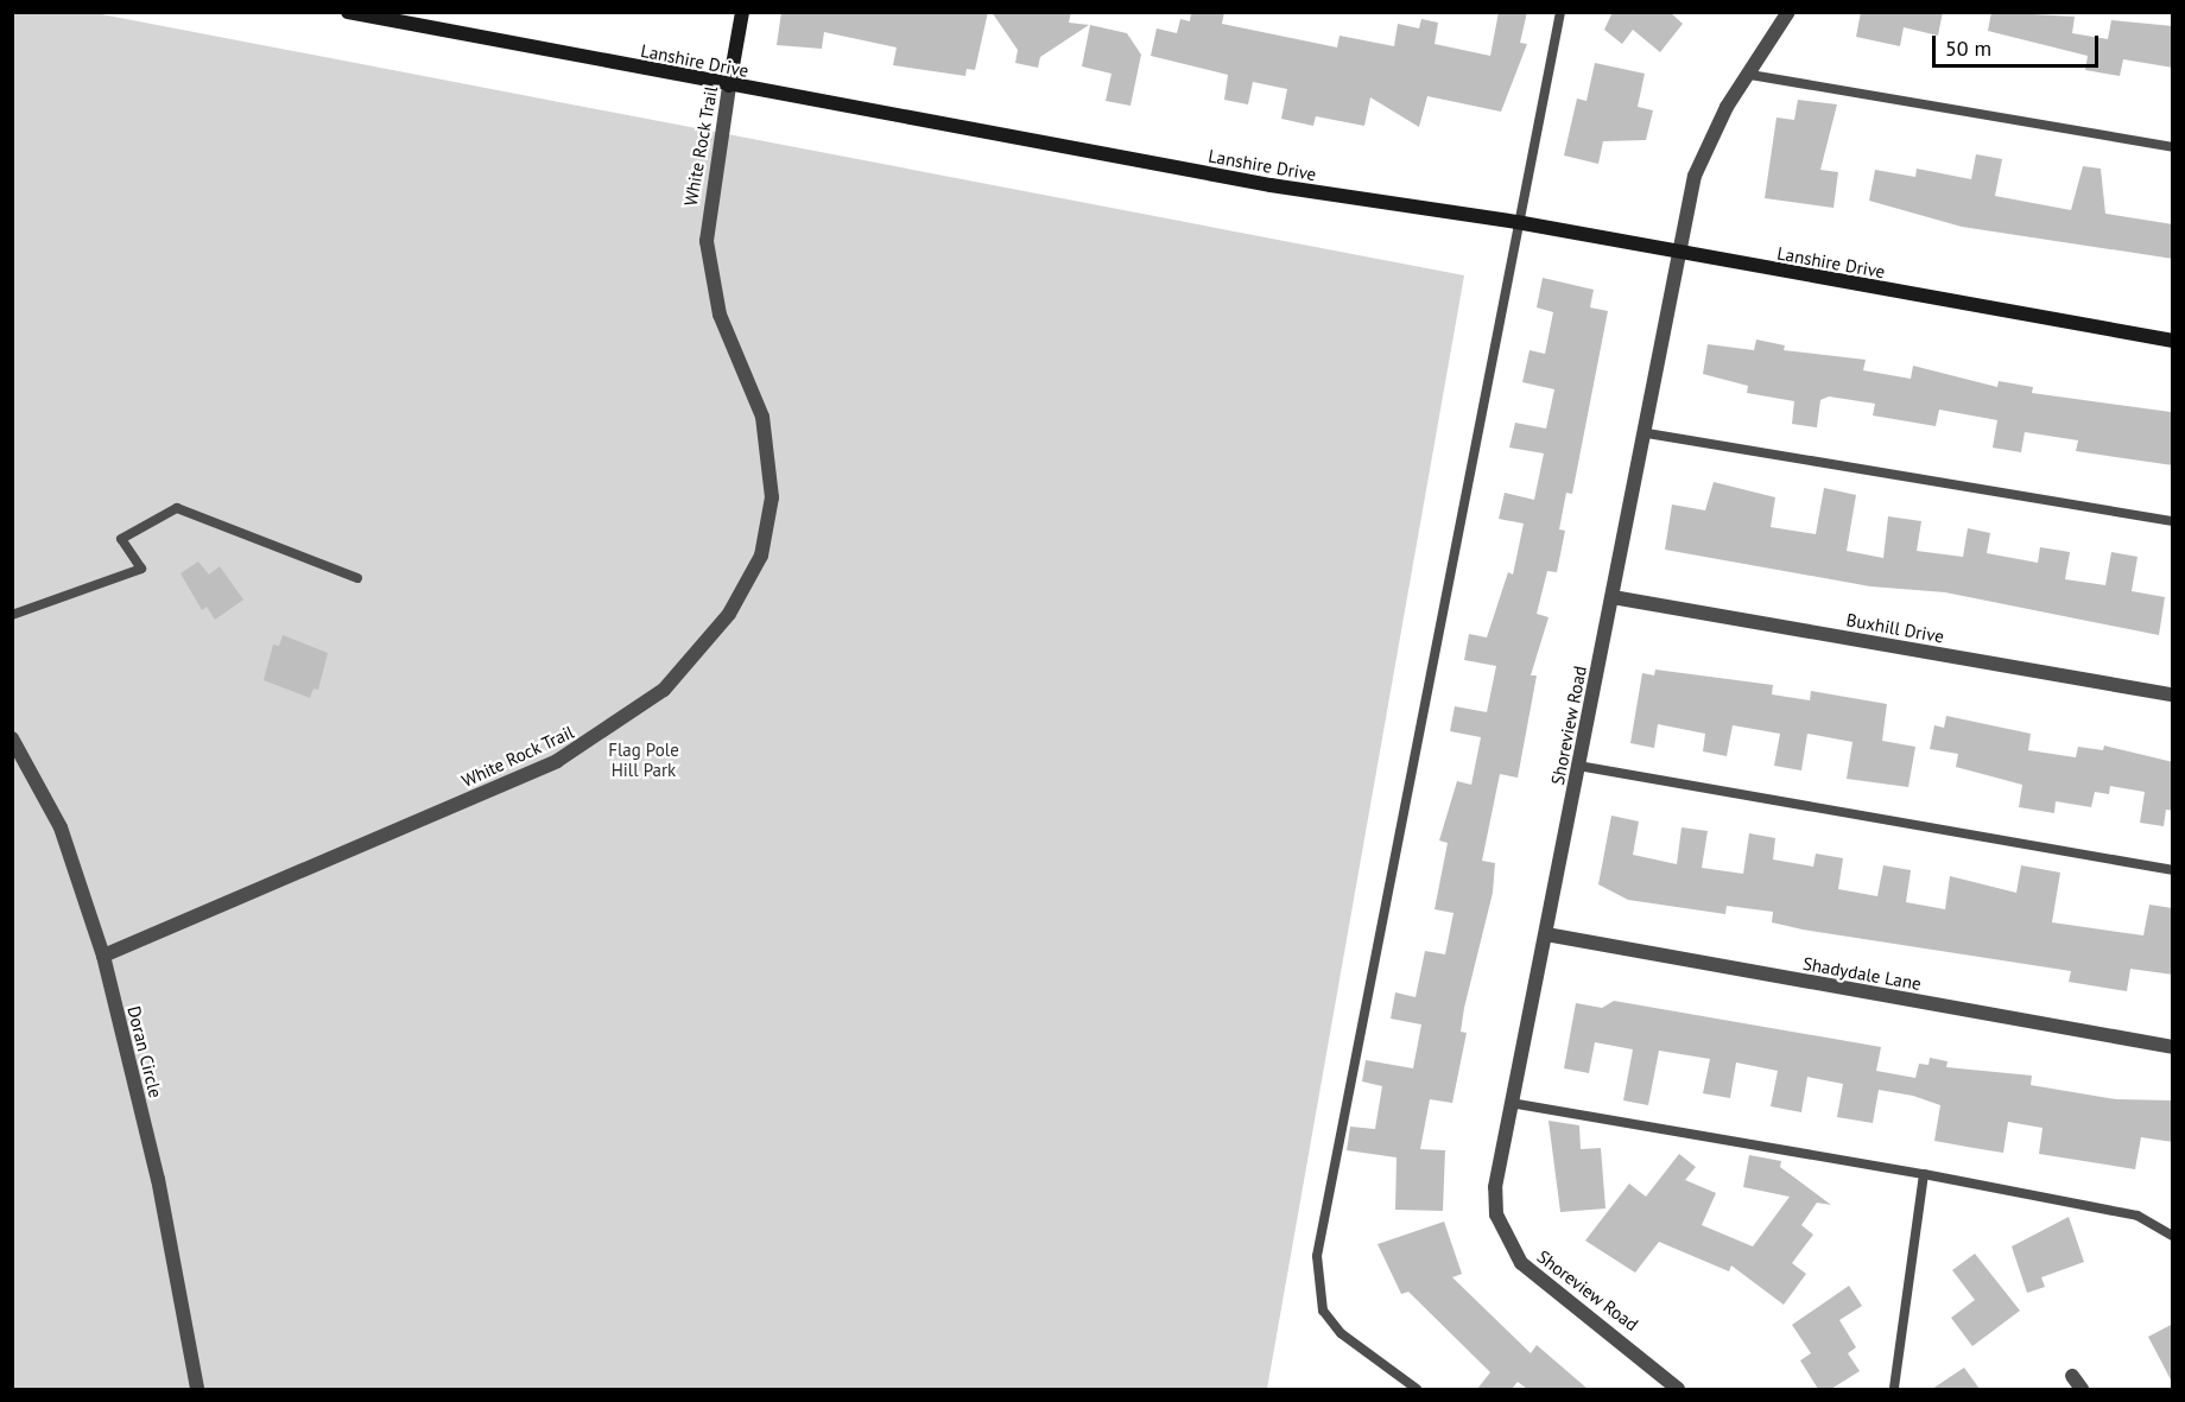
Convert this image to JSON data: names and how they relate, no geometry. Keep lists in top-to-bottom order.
{
  "streets": {
    "street": [
      "Lanshire Drive",
      "White Rock Trail",
      "Buxhill Drive",
      "Shoreview Road",
      "Shadydale Lane",
      "Doran Circle"
    ]
  },
  "crossings": [
    ["Lanshire Drive", "White Rock Trail"],
    ["Lanshire Drive", "Shoreview Road"],
    ["White Rock Trail", "Doran Circle"],
    ["Buxhill Drive", "Shoreview Road"],
    ["Shoreview Road", "Shadydale Lane"]
  ],
  "parks": ["Flag Pole Hill Park"],
  "scale_bar": "50 m"
}
